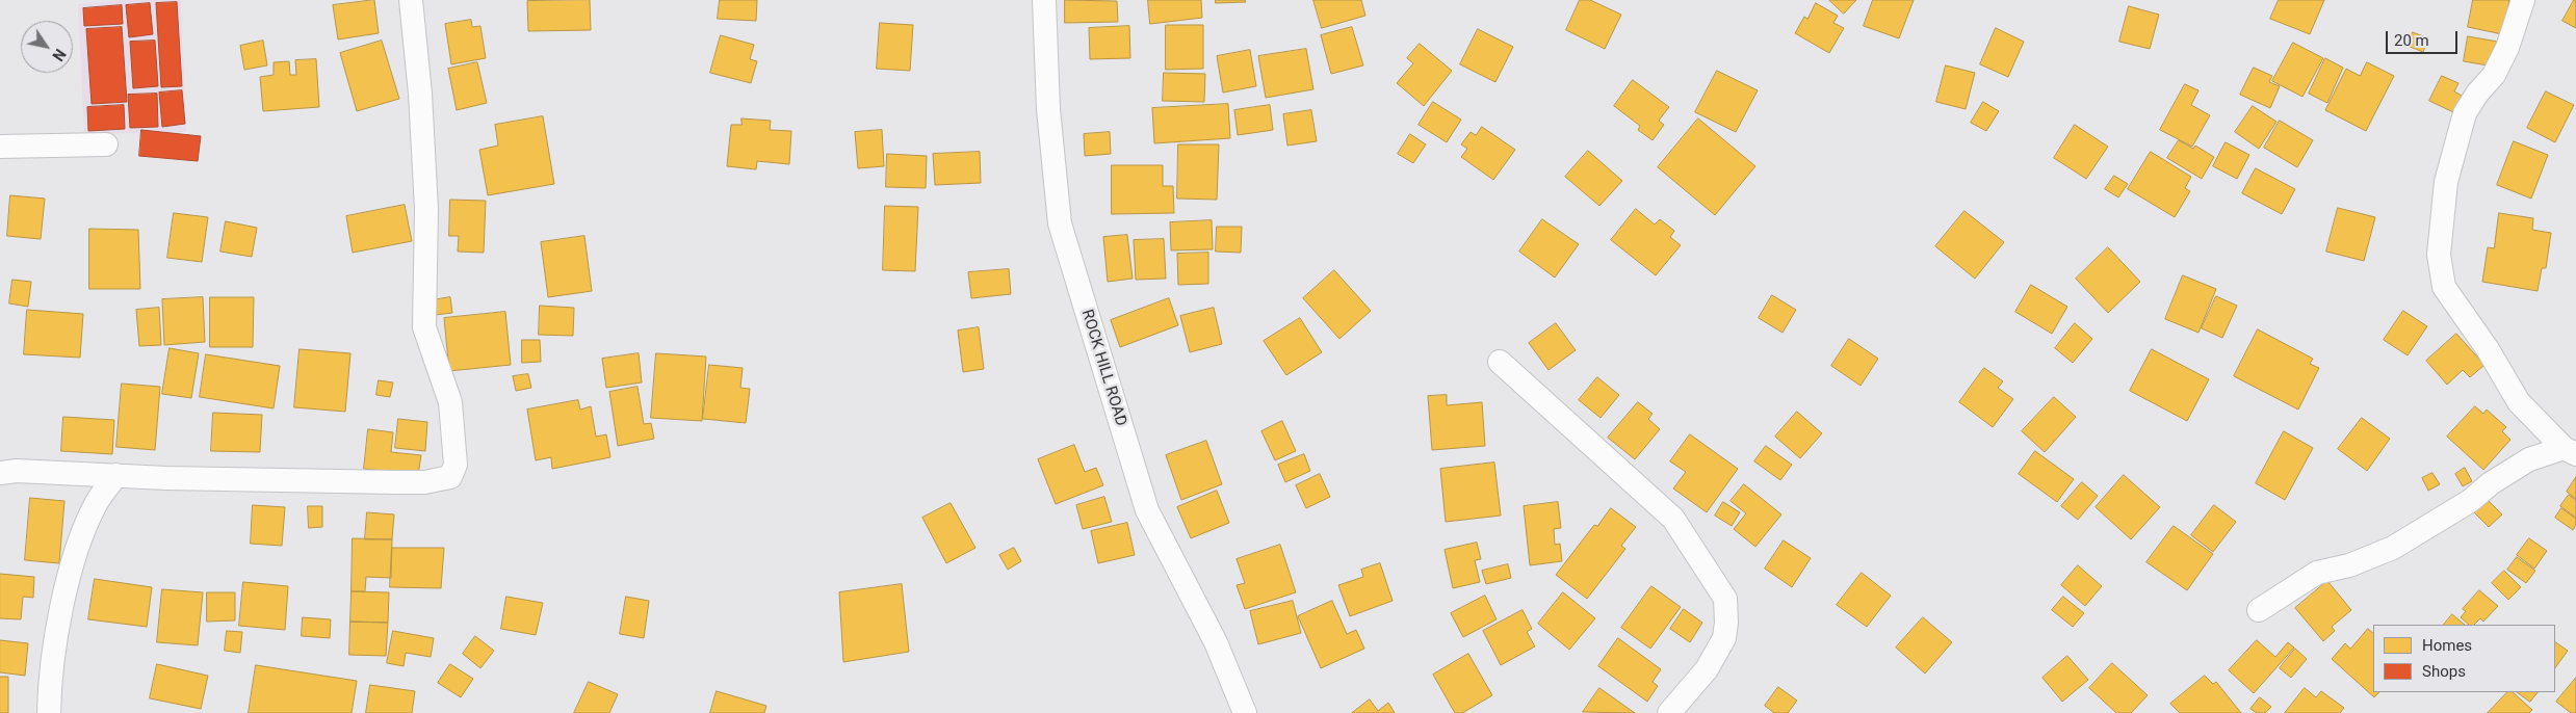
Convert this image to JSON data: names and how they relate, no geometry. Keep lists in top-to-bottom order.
{
  "streets": {
    "street": ["ROCK HILL ROAD"]
  },
  "legend": ["Homes", "Shops"],
  "scale_bar": "20 m",
  "north": "bottom right"
}
